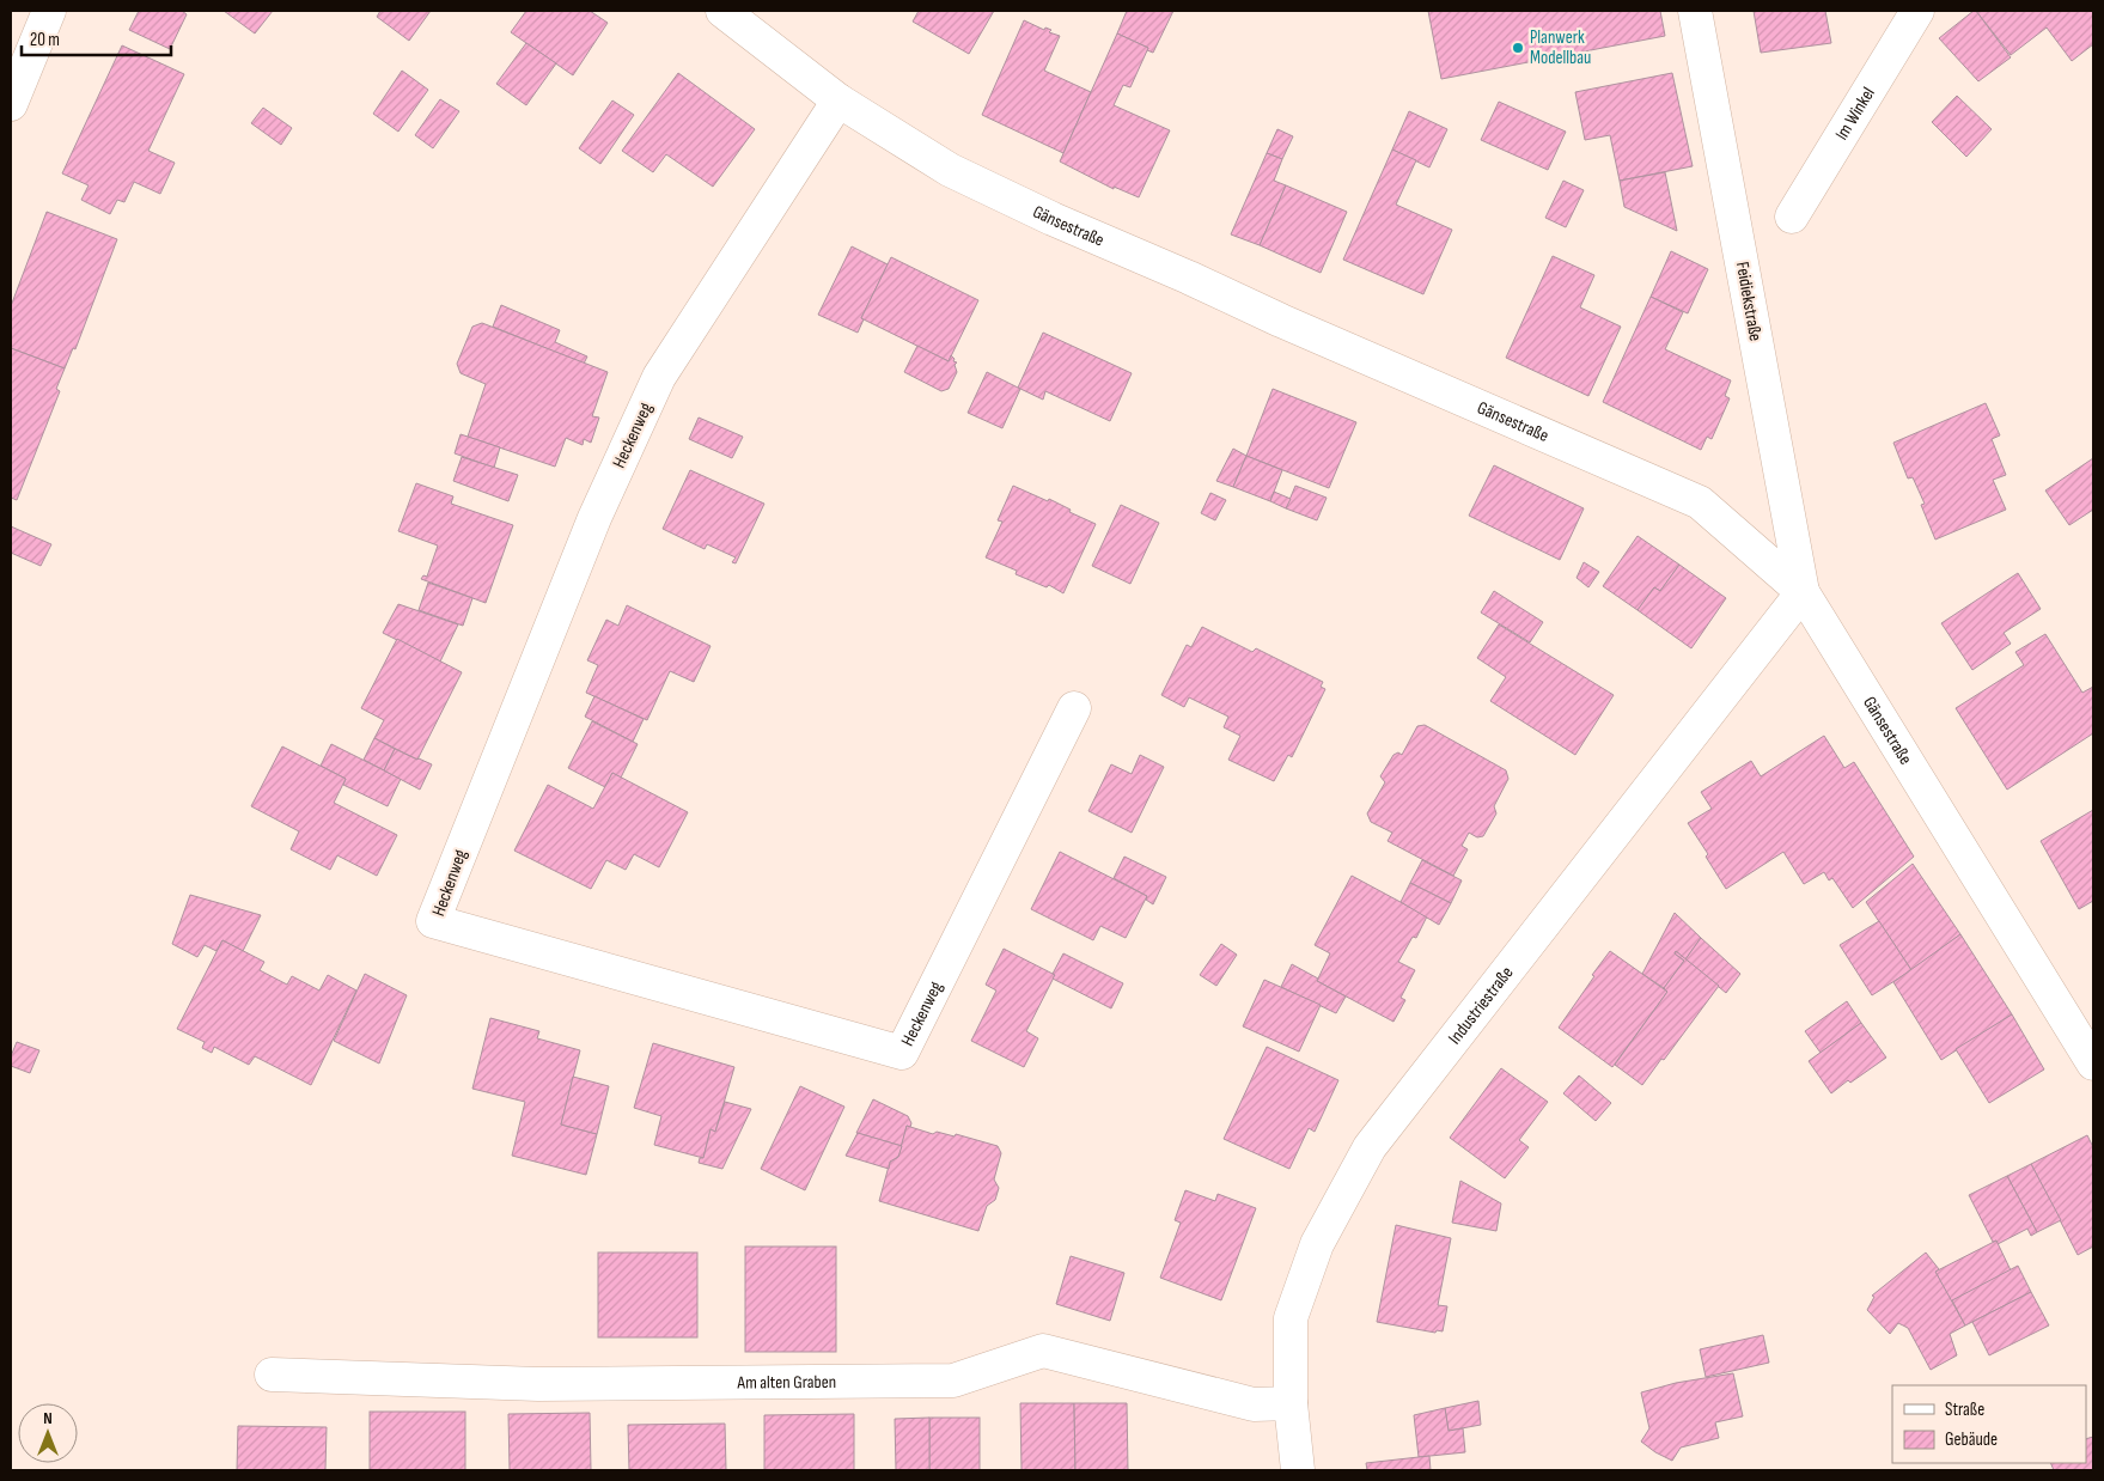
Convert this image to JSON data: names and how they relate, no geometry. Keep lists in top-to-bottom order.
{
  "streets": {
    "street": [
      "Im Winkel",
      "Gänsestraße",
      "Feidiekstraße",
      "Heckenweg",
      "Industriestraße",
      "Am alten Graben"
    ]
  },
  "crossings": [
    ["Gänsestraße", "Feidiekstraße"],
    ["Gänsestraße", "Heckenweg"],
    ["Gänsestraße", "Industriestraße"],
    ["Feidiekstraße", "Industriestraße"],
    ["Industriestraße", "Am alten Graben"]
  ],
  "places": ["Planwerk Modellbau"],
  "legend": ["Straße", "Gebäude"],
  "scale_bar": "20 m",
  "north": "top"
}
